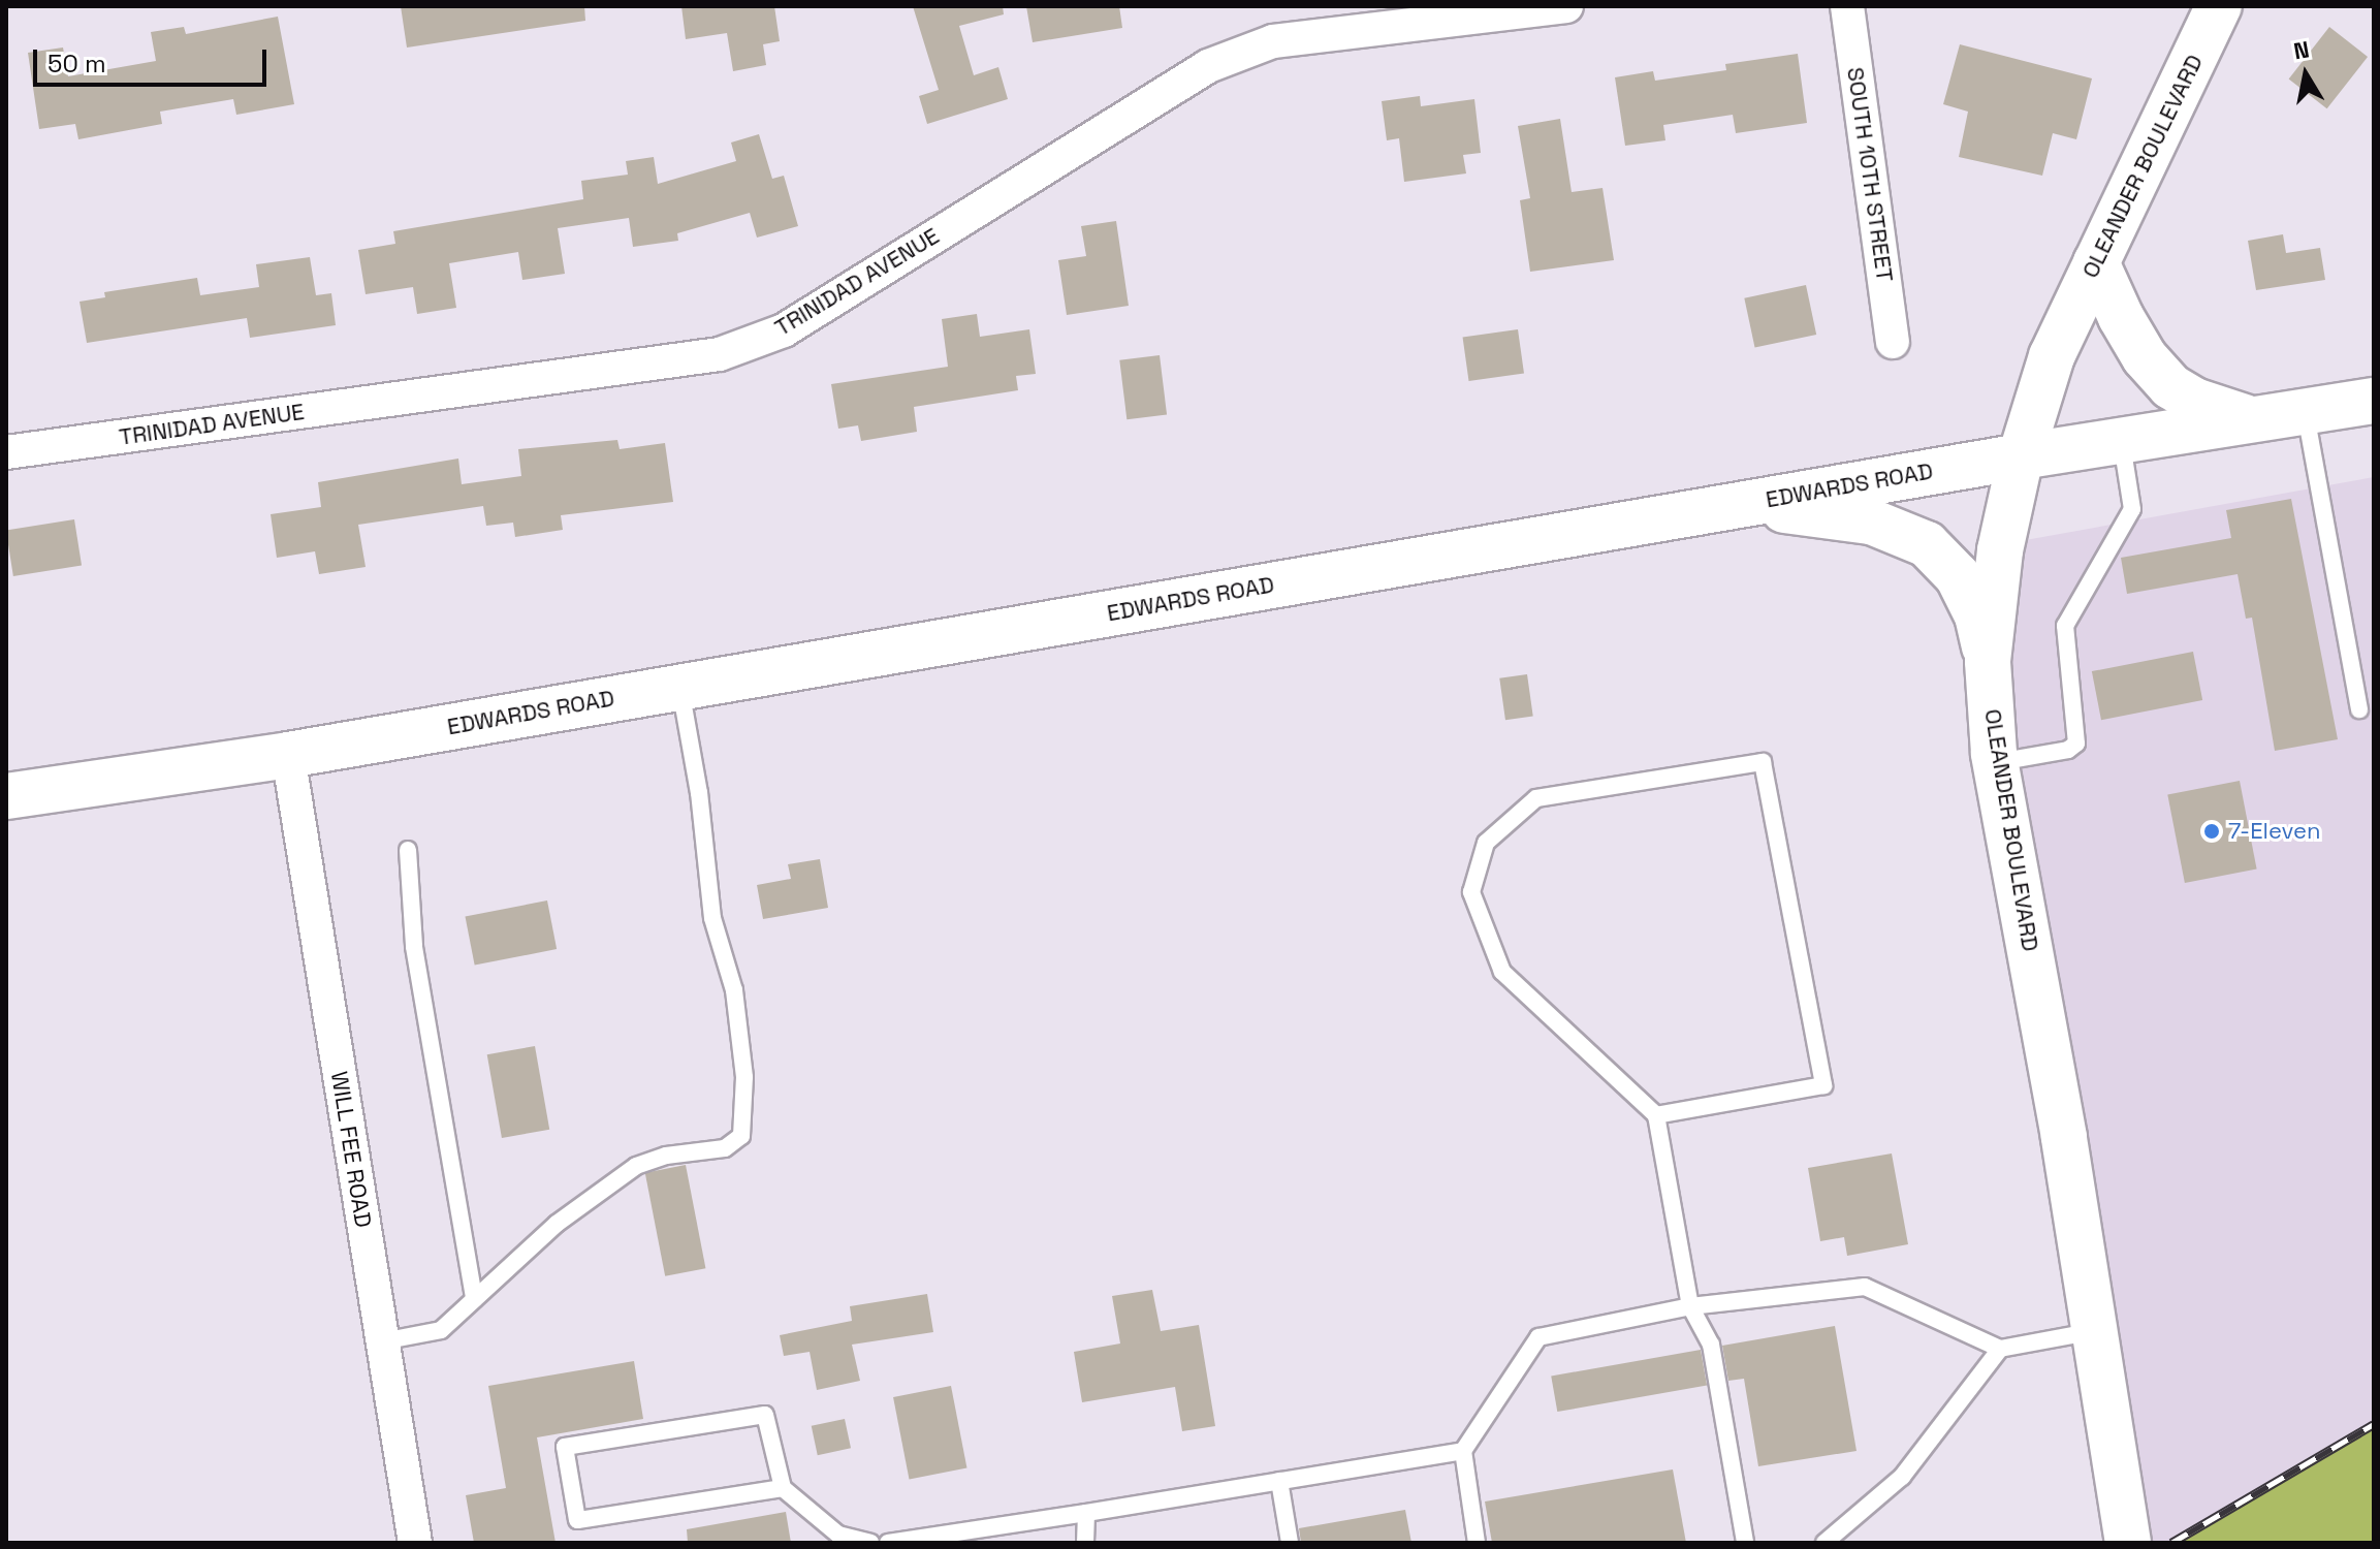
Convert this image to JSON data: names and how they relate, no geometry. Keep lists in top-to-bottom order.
{
  "streets": {
    "main road": ["OLEANDER BOULEVARD", "EDWARDS ROAD"],
    "street": ["SOUTH 10TH STREET", "TRINIDAD AVENUE", "WILL FEE ROAD"]
  },
  "crossings": [
    ["OLEANDER BOULEVARD", "EDWARDS ROAD"],
    ["EDWARDS ROAD", "WILL FEE ROAD"]
  ],
  "places": ["7-Eleven"],
  "scale_bar": "50 m",
  "north": "top"
}
